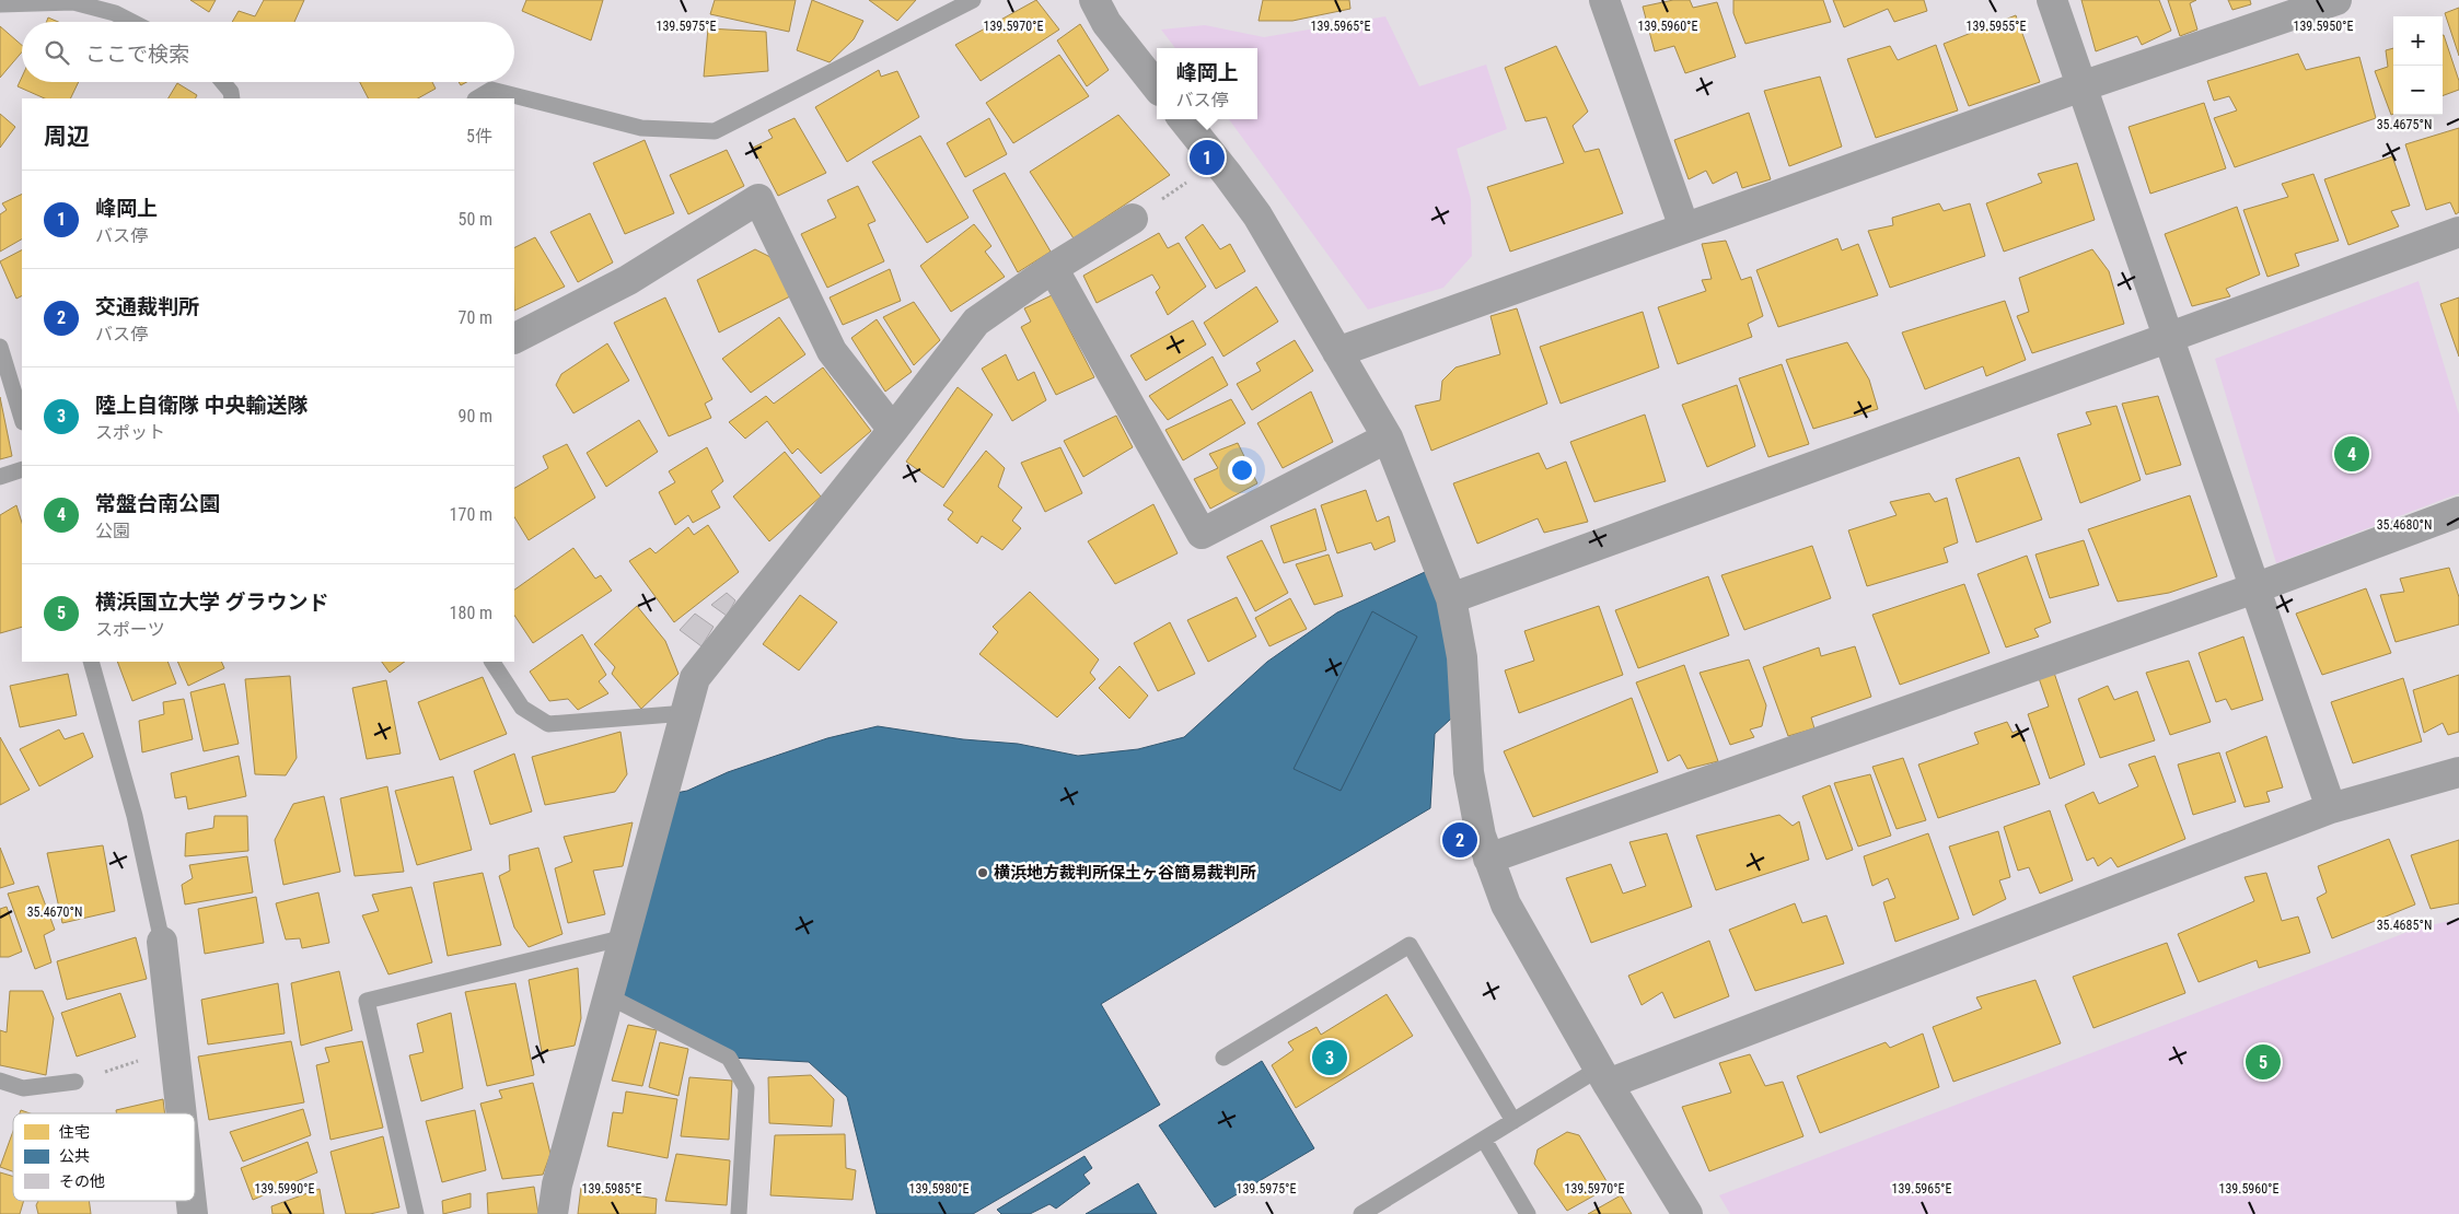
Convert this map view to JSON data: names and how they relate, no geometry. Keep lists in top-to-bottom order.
{
  "places": ["横浜地方裁判所保土ヶ谷簡易裁判所"],
  "legend": ["住宅", "公共", "その他"],
  "page": {
    "map_buttons": ["+", "−"],
    "search": "ここで検索",
    "popup": ["峰岡上", "バス停"],
    "heading": ["周辺", "5件"],
    "pins": [
      "1",
      "4",
      "2",
      "3",
      "5"
    ],
    "list": [
      {
        "mark": "1",
        "name": "峰岡上",
        "note": "バス停",
        "value": "50 m"
      },
      {
        "mark": "2",
        "name": "交通裁判所",
        "note": "バス停",
        "value": "70 m"
      },
      {
        "mark": "3",
        "name": "陸上自衛隊 中央輸送隊",
        "note": "スポット",
        "value": "90 m"
      },
      {
        "mark": "4",
        "name": "常盤台南公園",
        "note": "公園",
        "value": "170 m"
      },
      {
        "mark": "5",
        "name": "横浜国立大学 グラウンド",
        "note": "スポーツ",
        "value": "180 m"
      }
    ]
  },
  "coordinates": [
    "139.5975°E",
    "139.5970°E",
    "139.5965°E",
    "139.5960°E",
    "139.5955°E",
    "139.5950°E",
    "35.4675°N",
    "35.4680°N",
    "35.4670°N",
    "35.4685°N",
    "139.5990°E",
    "139.5985°E",
    "139.5980°E"
  ]
}
